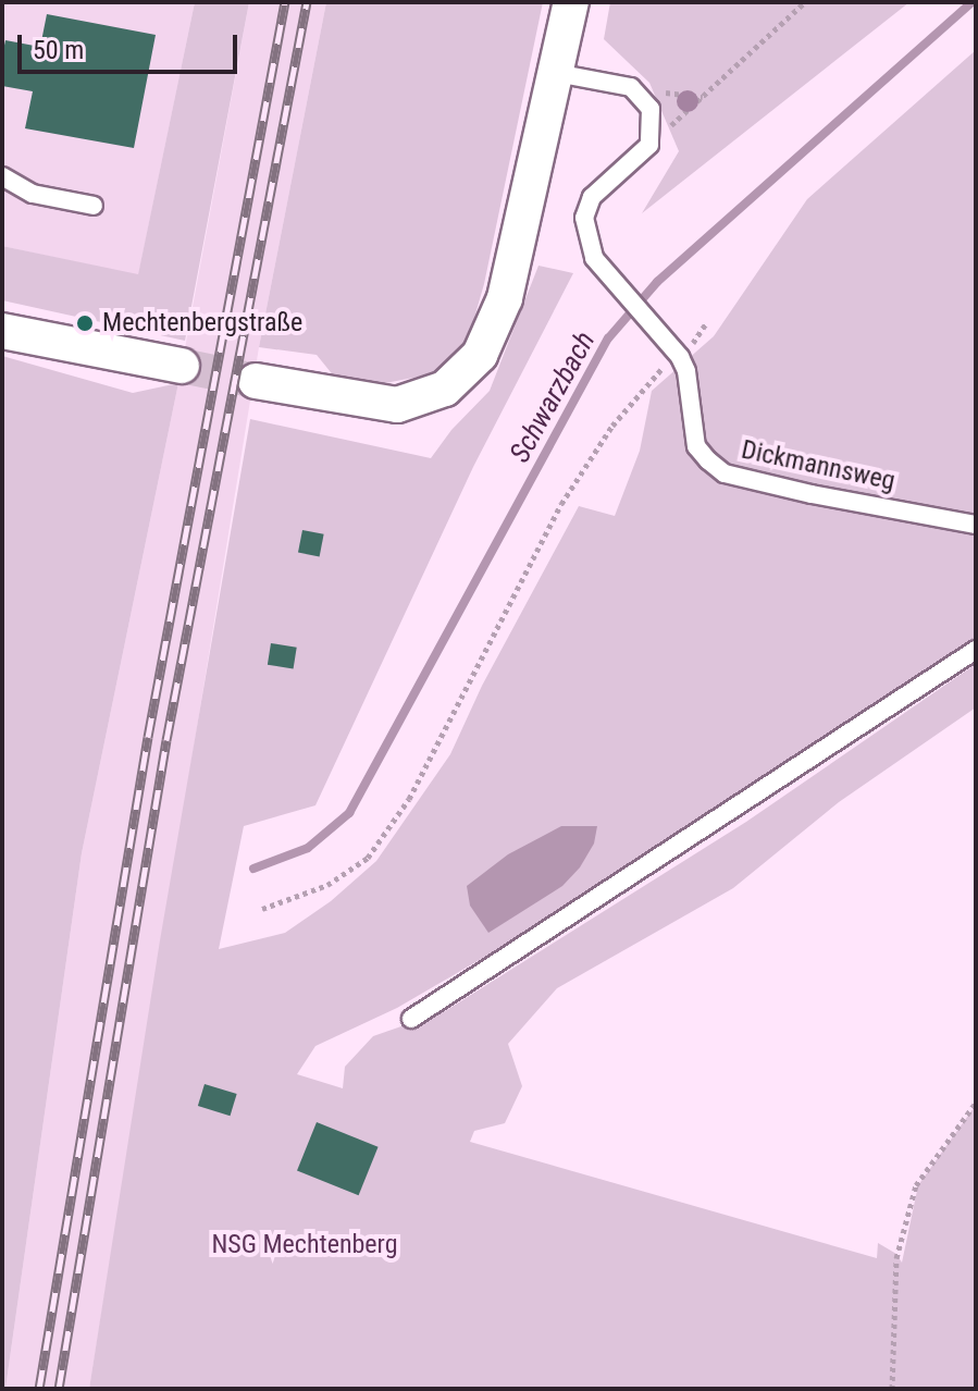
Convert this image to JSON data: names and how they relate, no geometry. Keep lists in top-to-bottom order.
{
  "streets": {
    "lane": ["Dickmannsweg"]
  },
  "water": ["Schwarzbach"],
  "parks": ["NSG Mechtenberg"],
  "places": ["Mechtenbergstraße"],
  "scale_bar": "50 m"
}
